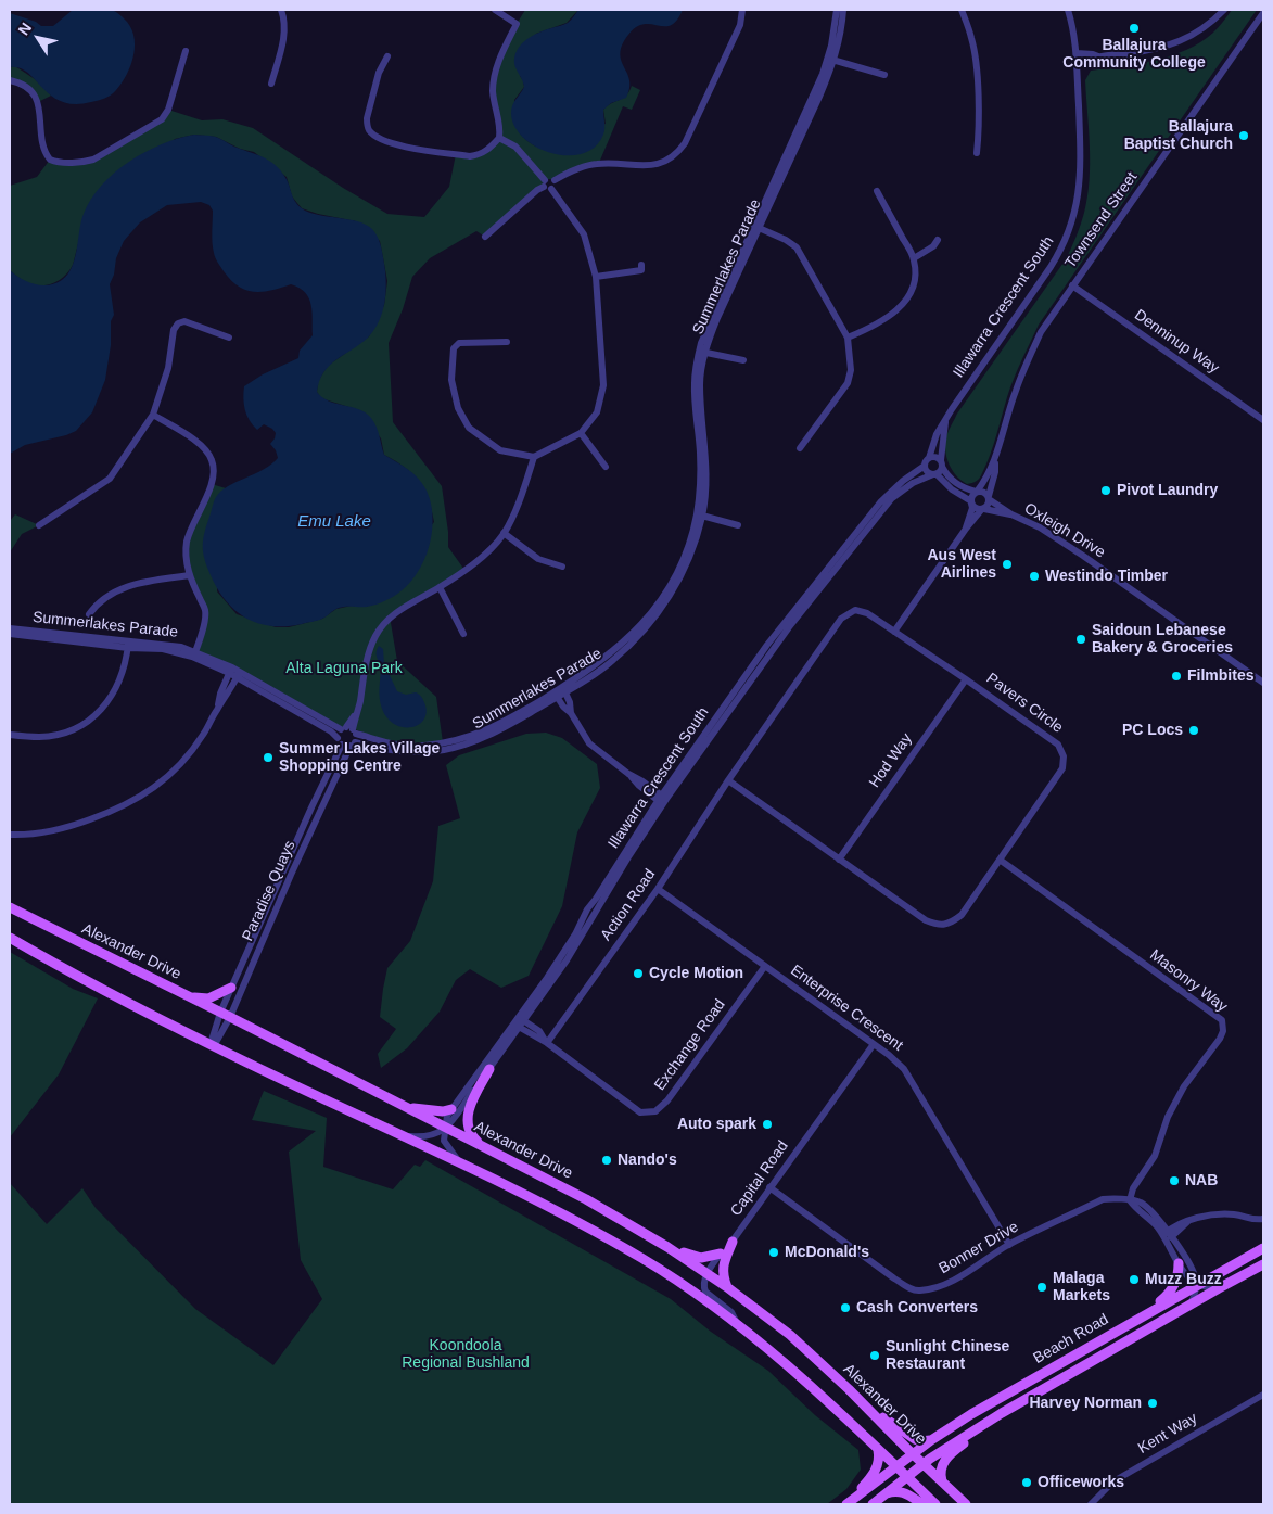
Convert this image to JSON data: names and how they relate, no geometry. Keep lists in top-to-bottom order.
{
  "streets": {
    "main road": ["Alexander Drive", "Beach Road"],
    "street": [
      "Townsend Street",
      "Summerlakes Parade",
      "Illawarra Crescent South",
      "Denninup Way",
      "Oxleigh Drive",
      "Pavers Circle",
      "Hod Way",
      "Paradise Quays",
      "Action Road",
      "Masonry Way",
      "Enterprise Crescent",
      "Exchange Road",
      "Capital Road",
      "Bonner Drive",
      "Kent Way"
    ]
  },
  "crossings": [
    ["Townsend Street", "Denninup Way"],
    ["Townsend Street", "Oxleigh Drive"],
    ["Summerlakes Parade", "Paradise Quays"],
    ["Illawarra Crescent South", "Alexander Drive"],
    ["Illawarra Crescent South", "Exchange Road"],
    ["Pavers Circle", "Hod Way"],
    ["Pavers Circle", "Action Road"],
    ["Pavers Circle", "Masonry Way"],
    ["Paradise Quays", "Alexander Drive"],
    ["Action Road", "Enterprise Crescent"],
    ["Action Road", "Exchange Road"],
    ["Alexander Drive", "Capital Road"],
    ["Alexander Drive", "Beach Road"],
    ["Masonry Way", "Bonner Drive"],
    ["Enterprise Crescent", "Exchange Road"],
    ["Enterprise Crescent", "Capital Road"],
    ["Enterprise Crescent", "Bonner Drive"],
    ["Capital Road", "Bonner Drive"],
    ["Bonner Drive", "Beach Road"]
  ],
  "water": ["Emu Lake"],
  "parks": ["Alta Laguna Park", "Koondoola Regional Bushland"],
  "places": [
    "Ballajura Community College",
    "Ballajura Baptist Church",
    "Pivot Laundry",
    "Aus West Airlines",
    "Westindo Timber",
    "Saidoun Lebanese Bakery & Groceries",
    "Filmbites",
    "PC Locs",
    "Summer Lakes Village Shopping Centre",
    "Cycle Motion",
    "Auto spark",
    "Nando's",
    "NAB",
    "McDonald's",
    "Muzz Buzz",
    "Malaga Markets",
    "Cash Converters",
    "Sunlight Chinese Restaurant",
    "Harvey Norman",
    "Officeworks"
  ],
  "north": "top left"
}
